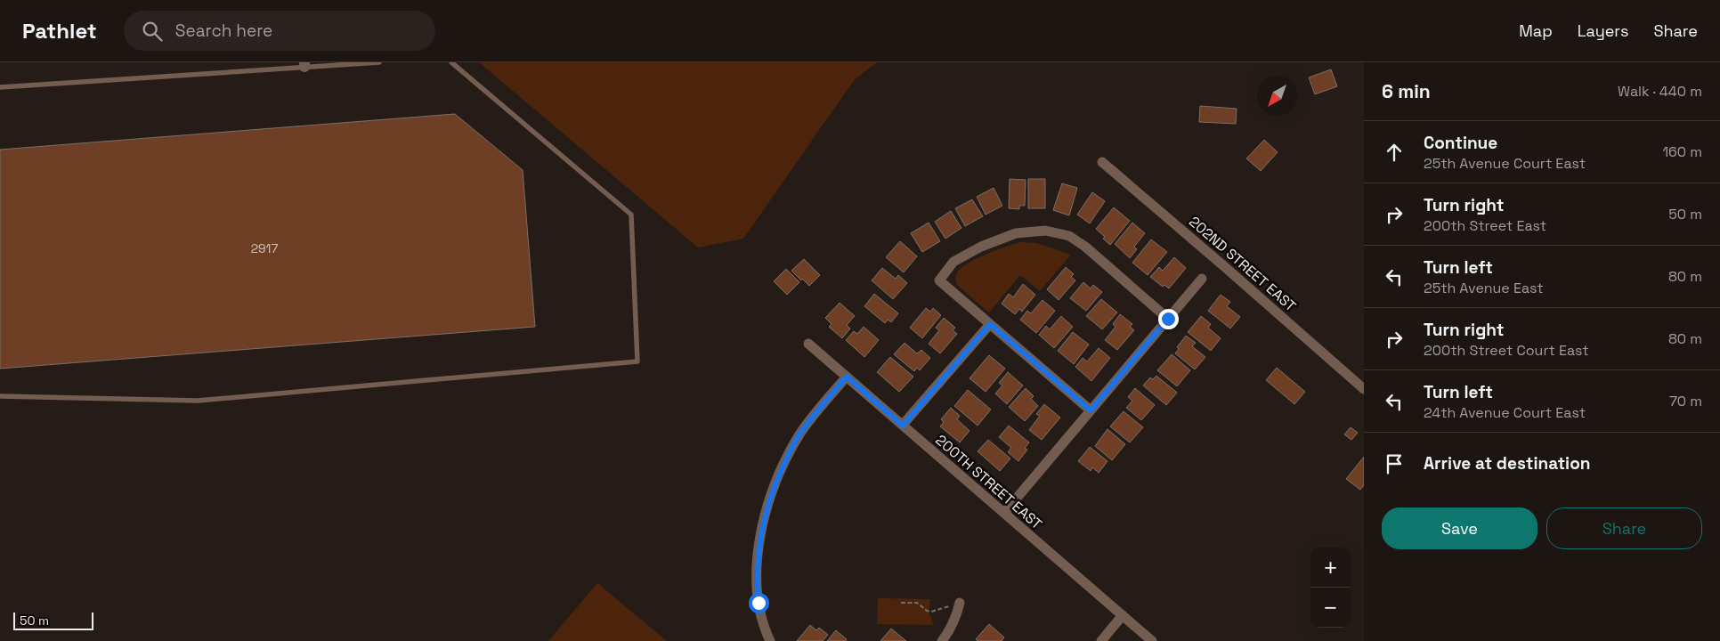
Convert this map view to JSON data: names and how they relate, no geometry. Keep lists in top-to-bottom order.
{
  "streets": {
    "street": ["202ND STREET EAST", "200TH STREET EAST"]
  },
  "house_numbers": ["2917"],
  "scale_bar": "50 m",
  "north": "bottom left",
  "page": {
    "header": "Pathlet",
    "search": "Search here",
    "nav": ["Map", "Layers", "Share"],
    "heading": ["6 min", "Walk · 440 m"],
    "list": [
      ["Continue", "25th Avenue Court East", "160 m"],
      ["Turn right", "200th Street East", "50 m"],
      ["Turn left", "25th Avenue East", "80 m"],
      ["Turn right", "200th Street Court East", "80 m"],
      ["Turn left", "24th Avenue Court East", "70 m"],
      "Arrive at destination"
    ],
    "buttons": ["Save", "Share"],
    "map_buttons": ["+", "−"],
    "scale": "50 m"
  }
}
